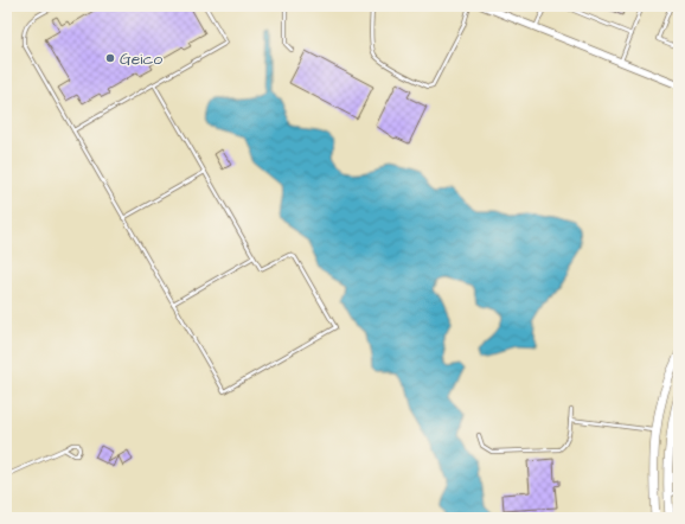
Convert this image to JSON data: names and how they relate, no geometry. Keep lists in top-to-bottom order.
{
  "places": ["Geico"]
}
